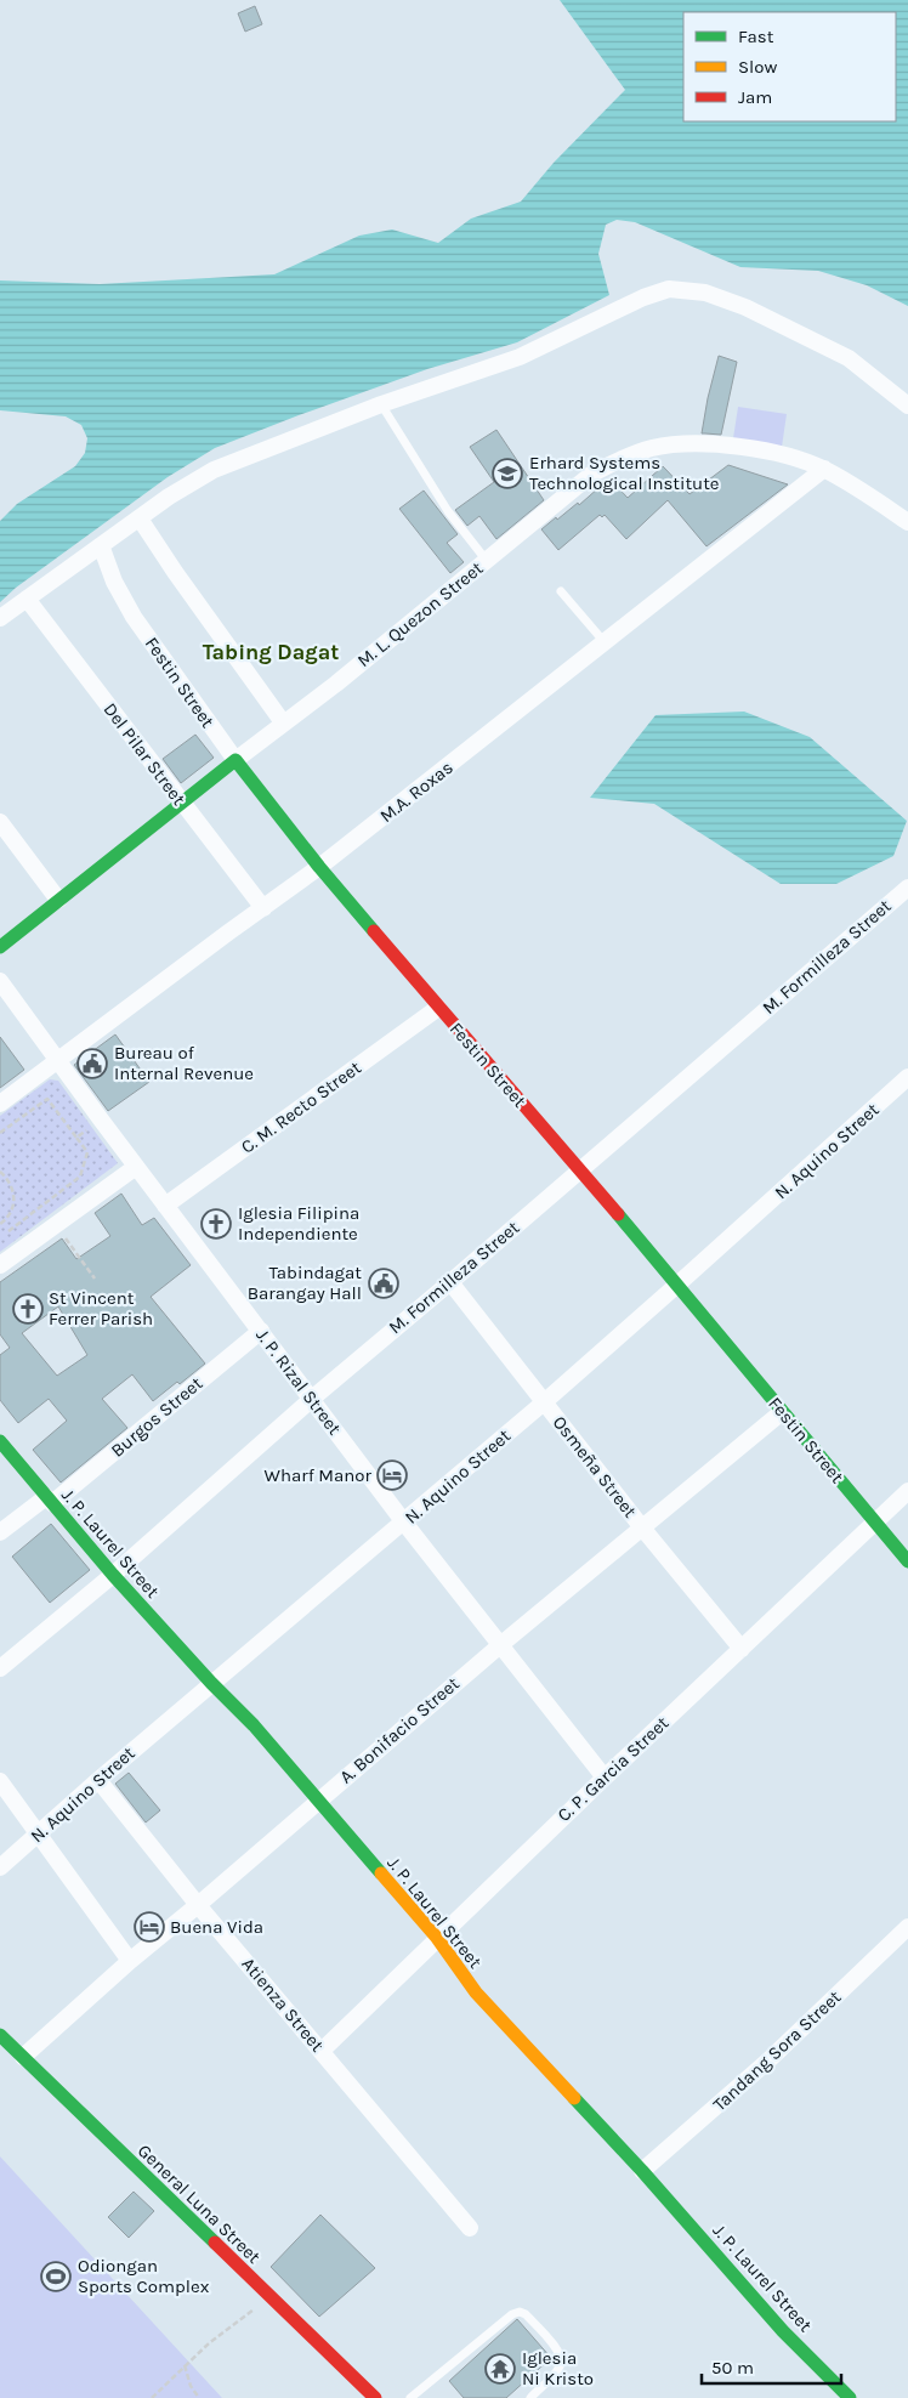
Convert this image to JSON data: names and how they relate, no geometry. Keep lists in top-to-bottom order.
{
  "streets": {
    "main road": [
      "M. L. Quezon Street",
      "Festin Street",
      "J. P. Laurel Street",
      "General Luna Street"
    ],
    "street": [
      "Del Pilar Street",
      "M.A. Roxas",
      "M. Formilleza Street",
      "C. M. Recto Street",
      "N. Aquino Street",
      "J. P. Rizal Street",
      "Burgos Street",
      "Osmeña Street",
      "A. Bonifacio Street",
      "C. P. Garcia Street",
      "Atienza Street",
      "Tandang Sora Street"
    ]
  },
  "crossings": [
    ["M. L. Quezon Street", "Festin Street"],
    ["M. L. Quezon Street", "Del Pilar Street"],
    ["M. L. Quezon Street", "M.A. Roxas"],
    ["Festin Street", "M.A. Roxas"],
    ["Festin Street", "M. Formilleza Street"],
    ["Festin Street", "C. M. Recto Street"],
    ["Festin Street", "N. Aquino Street"],
    ["Festin Street", "A. Bonifacio Street"],
    ["Festin Street", "C. P. Garcia Street"],
    ["Del Pilar Street", "M.A. Roxas"],
    ["M.A. Roxas", "J. P. Rizal Street"],
    ["M. Formilleza Street", "J. P. Rizal Street"],
    ["M. Formilleza Street", "Osmeña Street"],
    ["M. Formilleza Street", "J. P. Laurel Street"],
    ["C. M. Recto Street", "J. P. Rizal Street"],
    ["N. Aquino Street", "J. P. Rizal Street"],
    ["N. Aquino Street", "Osmeña Street"],
    ["N. Aquino Street", "J. P. Laurel Street"],
    ["N. Aquino Street", "Atienza Street"],
    ["J. P. Rizal Street", "Burgos Street"],
    ["J. P. Rizal Street", "A. Bonifacio Street"],
    ["J. P. Rizal Street", "C. P. Garcia Street"],
    ["Burgos Street", "J. P. Laurel Street"],
    ["Osmeña Street", "A. Bonifacio Street"],
    ["Osmeña Street", "C. P. Garcia Street"],
    ["J. P. Laurel Street", "A. Bonifacio Street"],
    ["J. P. Laurel Street", "C. P. Garcia Street"],
    ["J. P. Laurel Street", "Tandang Sora Street"],
    ["A. Bonifacio Street", "Atienza Street"],
    ["A. Bonifacio Street", "General Luna Street"],
    ["C. P. Garcia Street", "Atienza Street"]
  ],
  "districts": ["Tabing Dagat"],
  "places": {
    "school or university": ["Erhard Systems Technological Institute"],
    "public building": ["Bureau of Internal Revenue", "Tabindagat Barangay Hall"],
    "church": ["Iglesia Filipina Independiente", "St Vincent Ferrer Parish"],
    "hotel": ["Wharf Manor", "Buena Vida"],
    "sports": ["Odiongan Sports Complex"],
    "temple": ["Iglesia Ni Kristo"]
  },
  "legend": ["Fast", "Slow", "Jam"],
  "scale_bar": "50 m"
}
